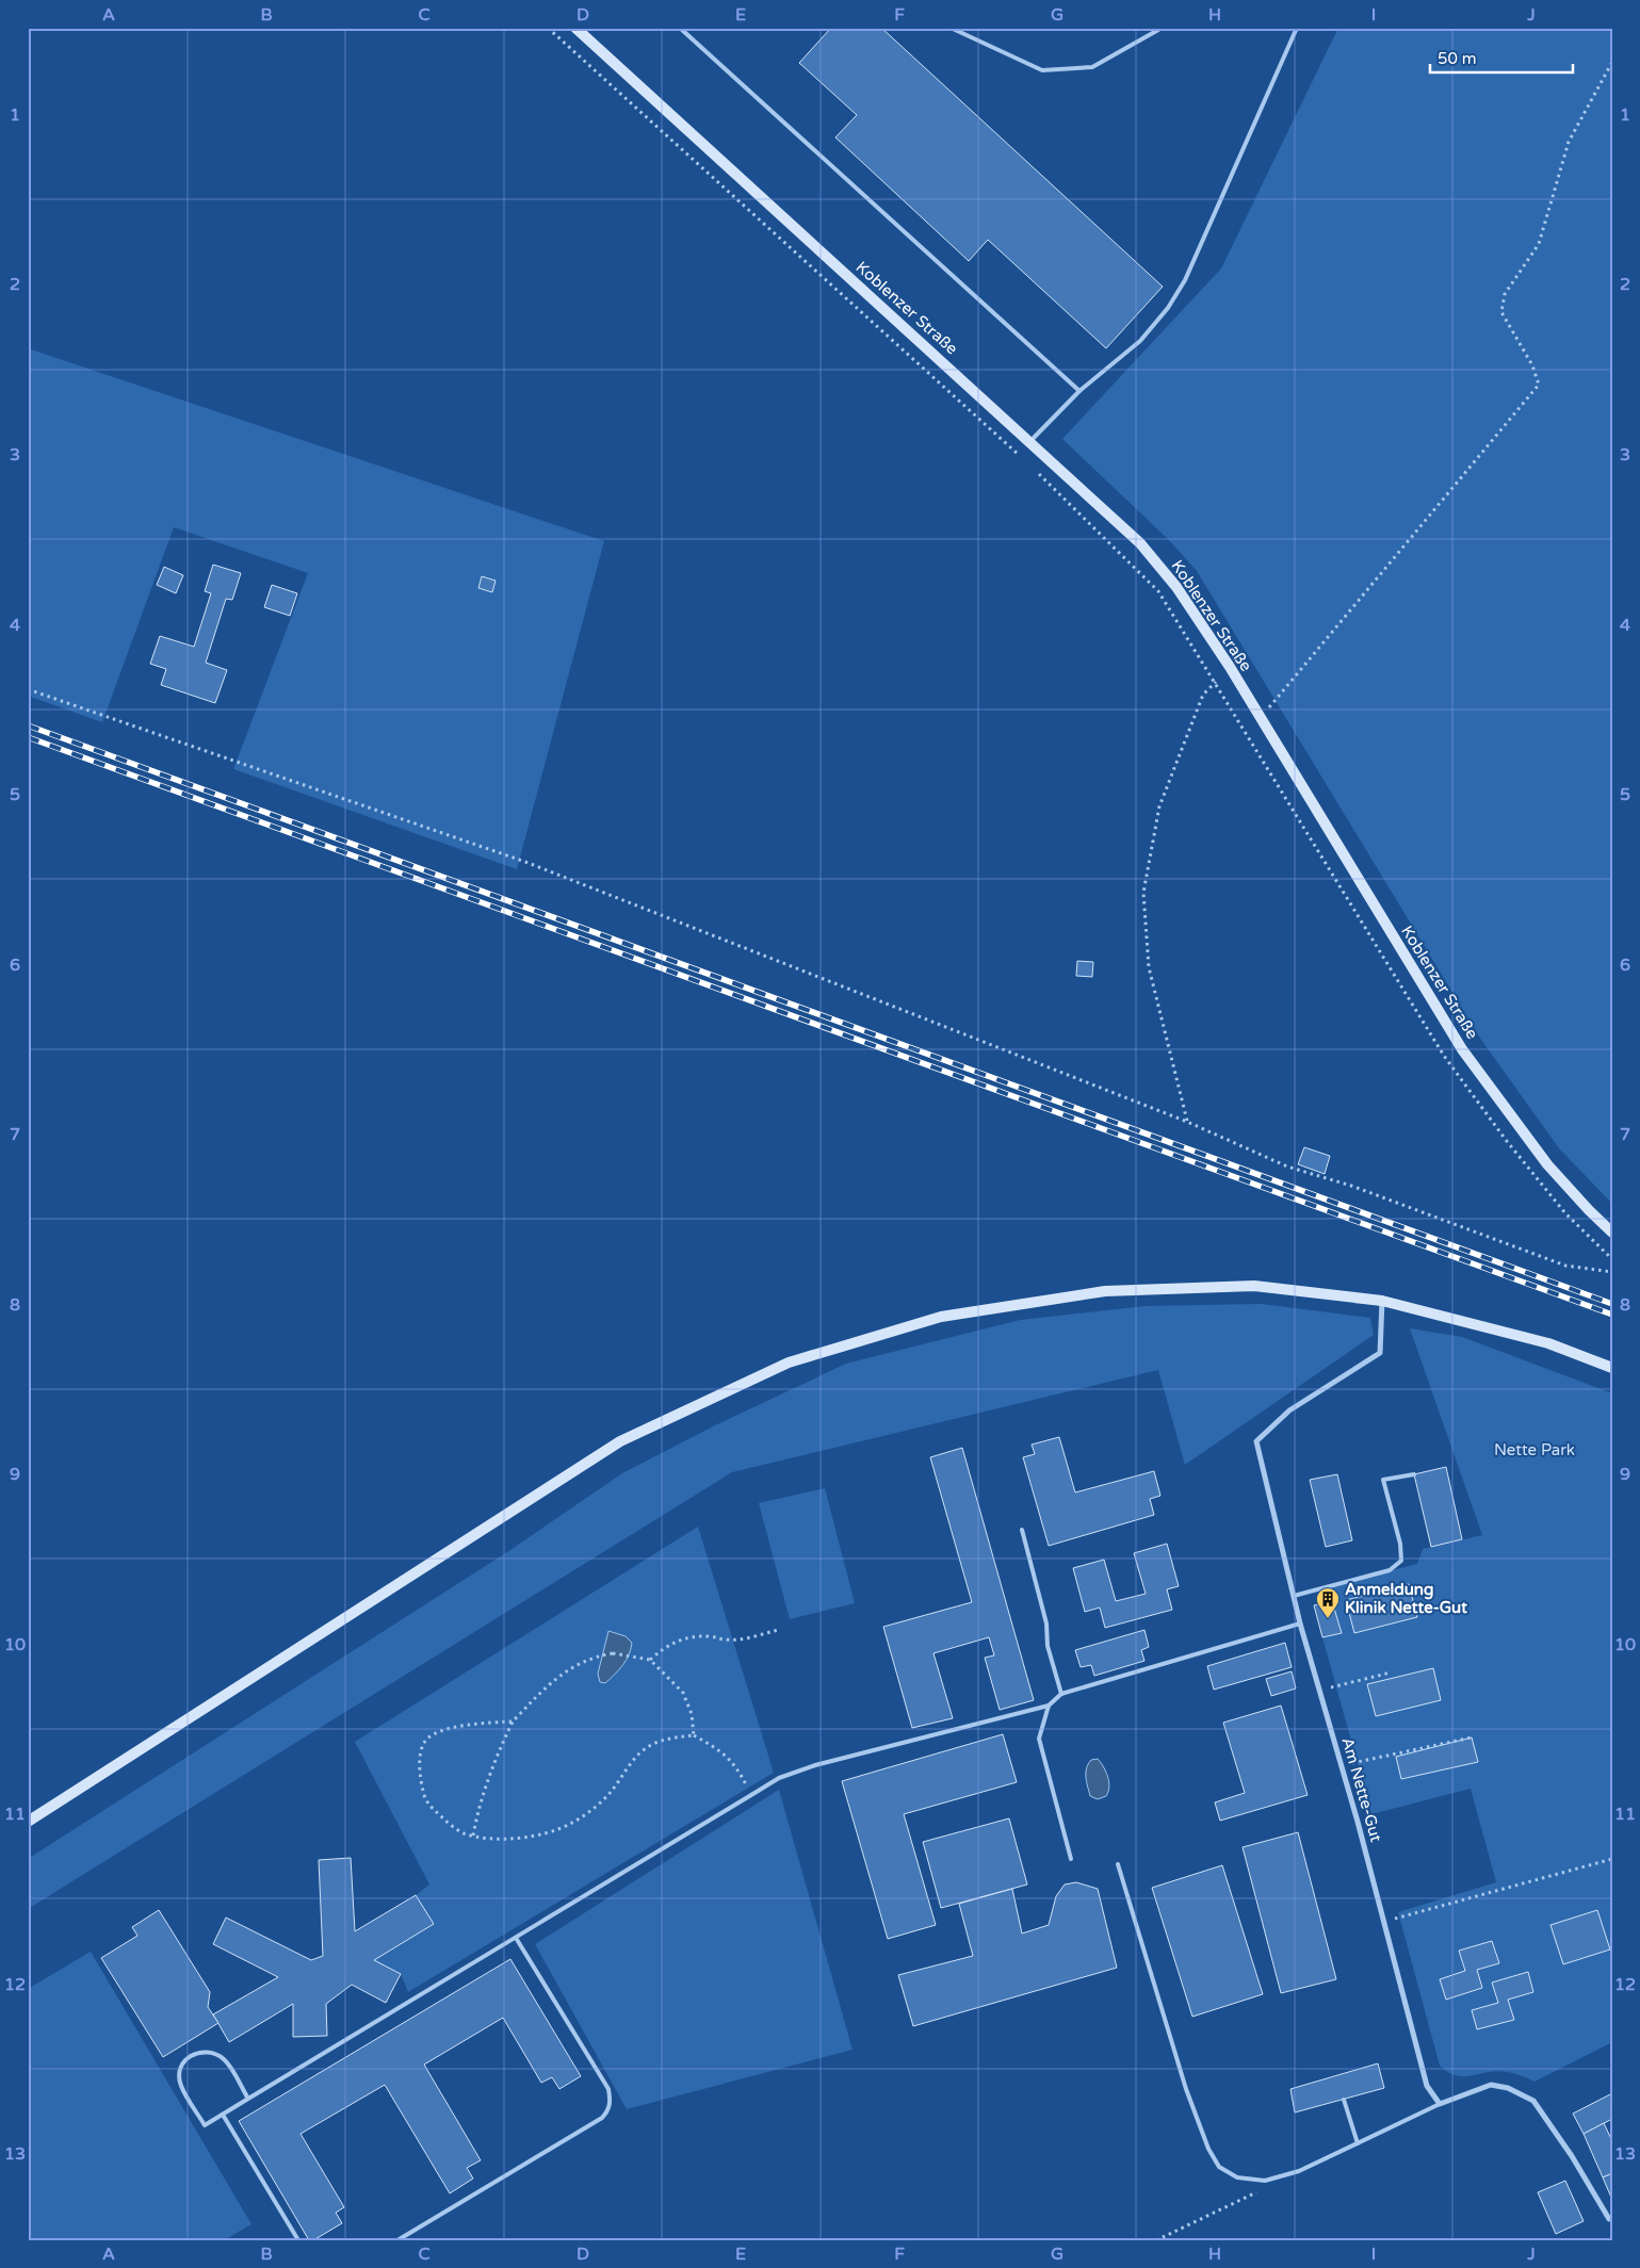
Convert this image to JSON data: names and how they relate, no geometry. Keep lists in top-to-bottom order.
{
  "streets": {
    "main road": ["Koblenzer Straße"],
    "street": ["Am Nette-Gut"]
  },
  "parks": ["Nette Park"],
  "places": {
    "building": ["Anmeldung Klinik Nette-Gut"]
  },
  "scale_bar": "50 m",
  "grid": {
    "columns": [
      "A",
      "B",
      "C",
      "D",
      "E",
      "F",
      "G",
      "H",
      "I",
      "J"
    ],
    "rows": [
      "1",
      "2",
      "3",
      "4",
      "5",
      "6",
      "7",
      "8",
      "9",
      "10",
      "11",
      "12",
      "13"
    ]
  }
}
